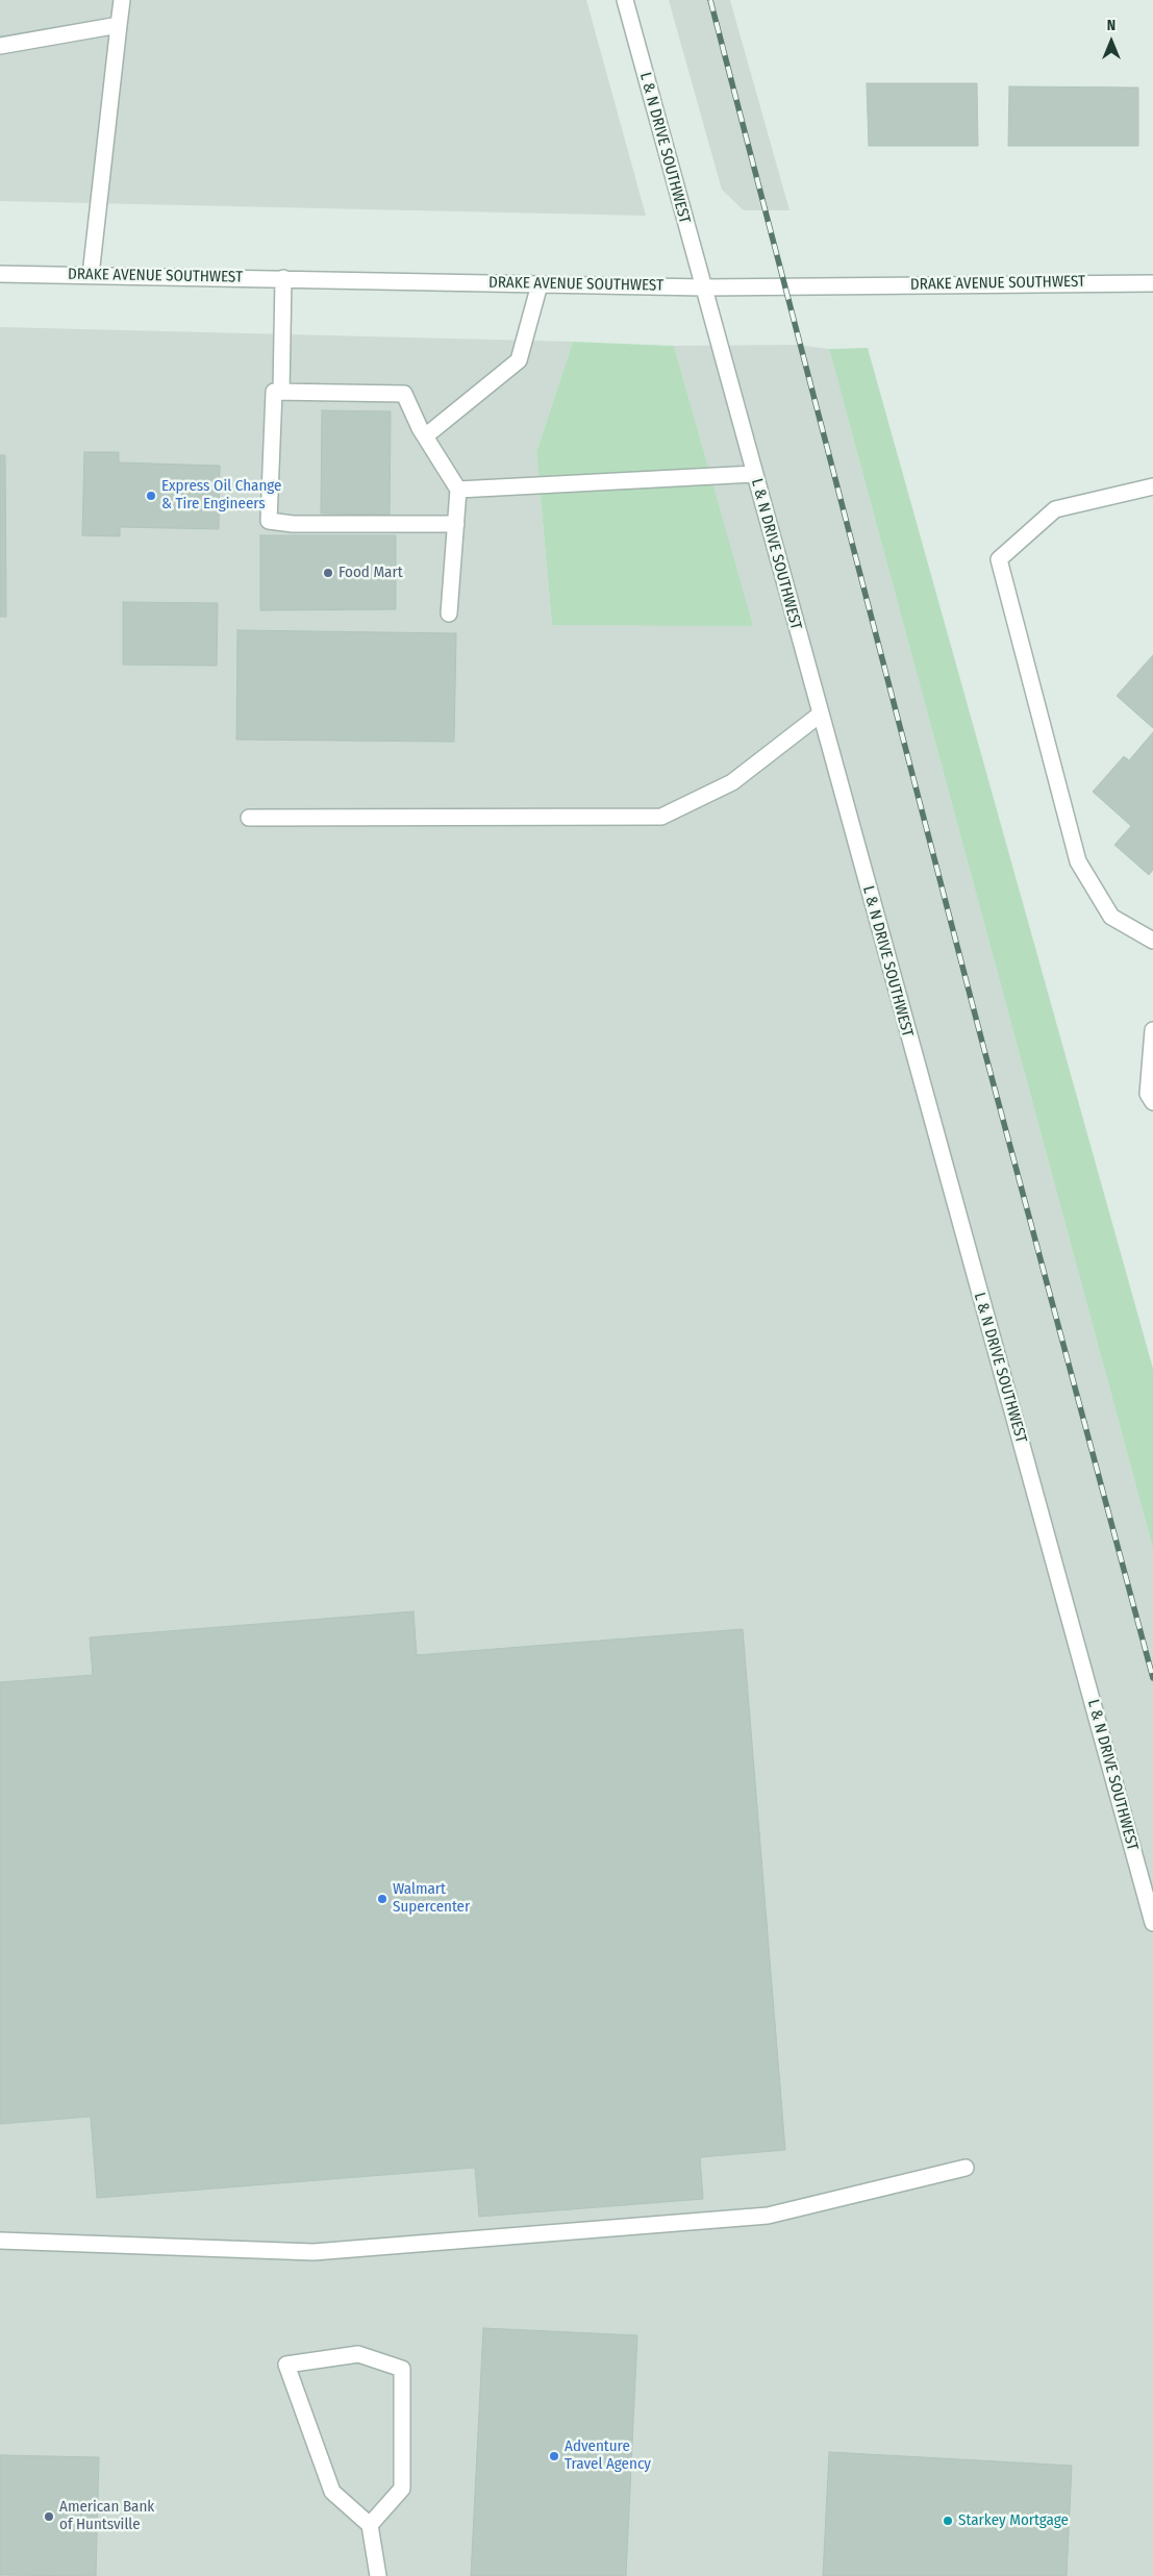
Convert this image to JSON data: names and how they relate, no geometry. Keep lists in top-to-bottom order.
{
  "streets": {
    "street": ["L & N DRIVE SOUTHWEST", "DRAKE AVENUE SOUTHWEST"]
  },
  "crossings": [
    ["L & N DRIVE SOUTHWEST", "DRAKE AVENUE SOUTHWEST"]
  ],
  "places": [
    "Express Oil Change & Tire Engineers",
    "Food Mart",
    "Walmart Supercenter",
    "Adventure Travel Agency",
    "American Bank of Huntsville",
    "Starkey Mortgage"
  ],
  "north": "top"
}
